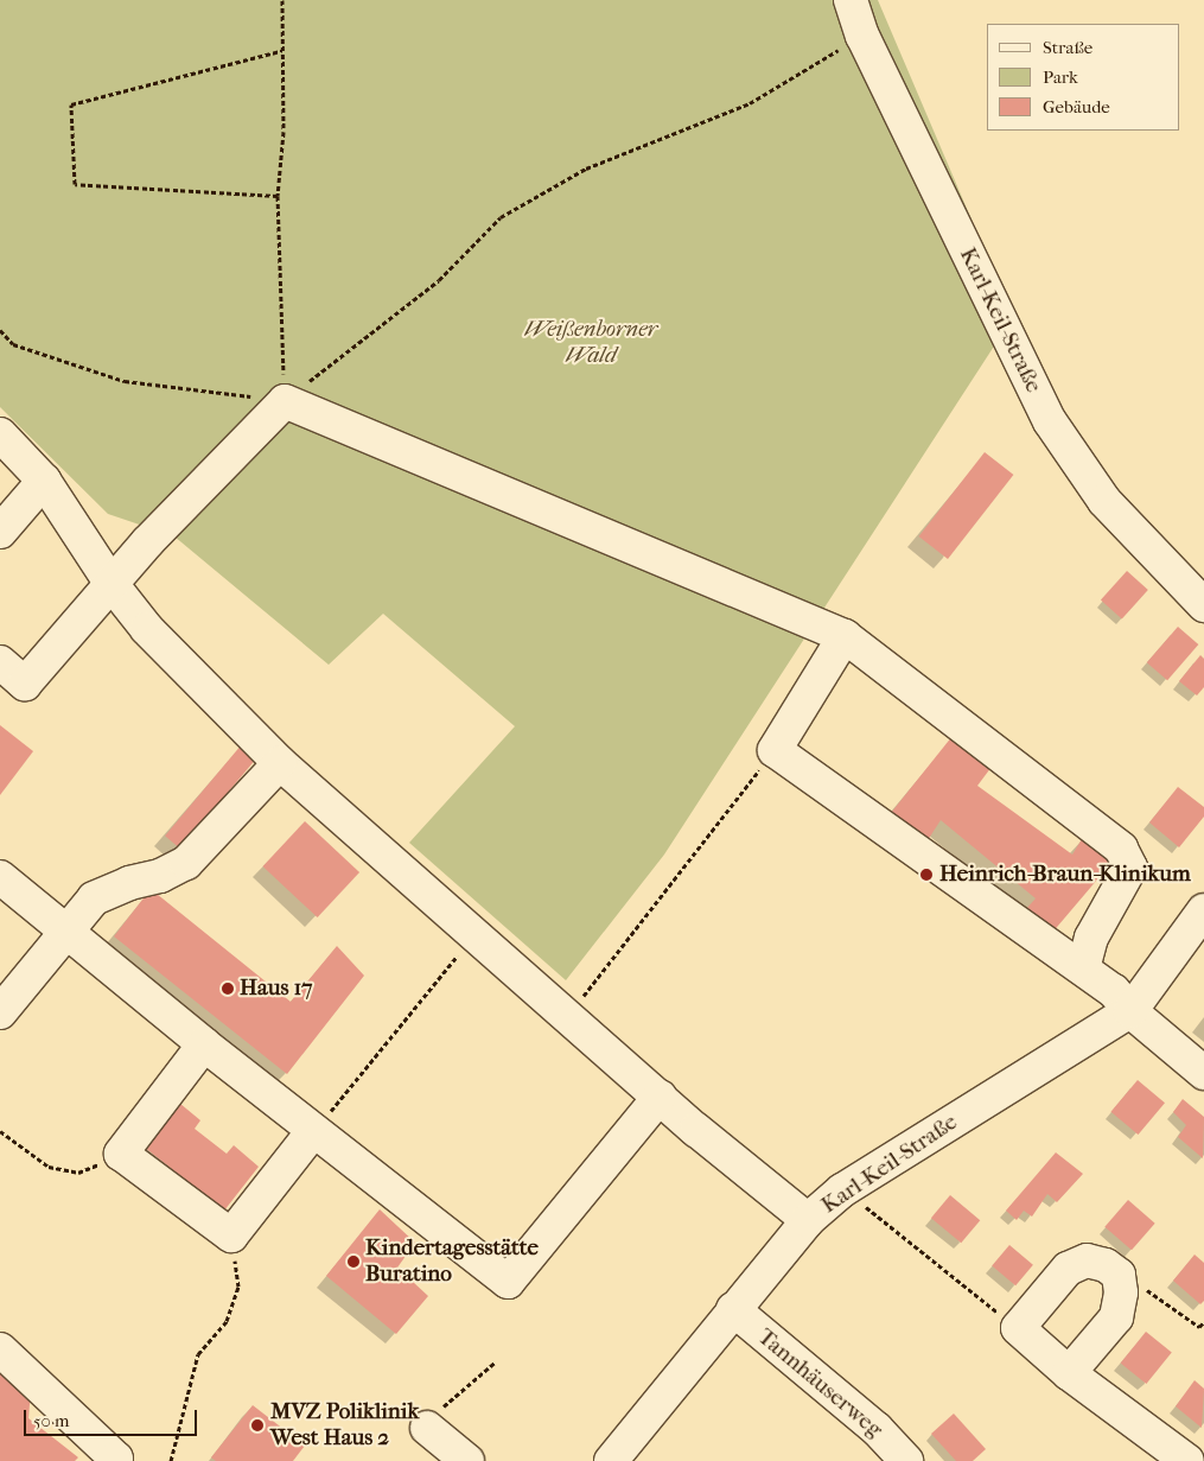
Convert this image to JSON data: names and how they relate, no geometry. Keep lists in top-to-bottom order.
{
  "streets": {
    "street": ["Karl-Keil-Straße", "Tannhäuserweg"]
  },
  "crossings": [
    ["Karl-Keil-Straße", "Tannhäuserweg"]
  ],
  "parks": ["Weißenborner Wald"],
  "places": [
    "Heinrich-Braun-Klinikum",
    "Haus 17",
    "Kindertagesstätte Buratino",
    "MVZ Poliklinik West Haus 2"
  ],
  "legend": ["Straße", "Park", "Gebäude"],
  "scale_bar": "50 m"
}
